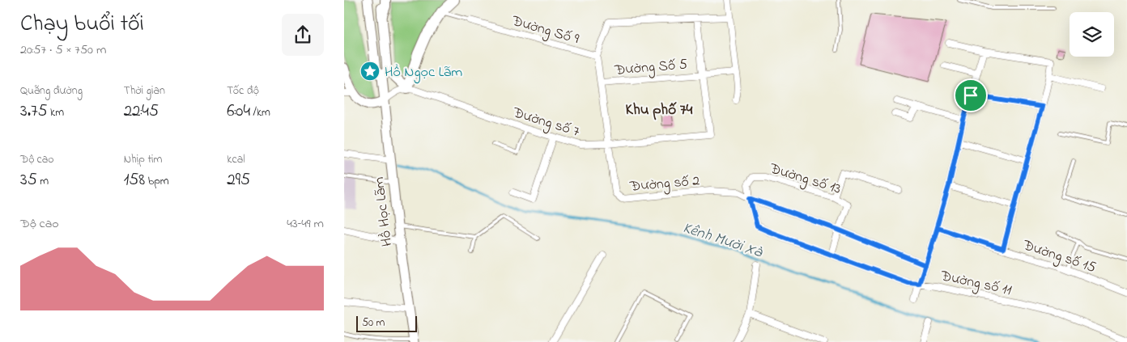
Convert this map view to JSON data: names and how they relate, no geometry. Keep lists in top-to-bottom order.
{
  "streets": {
    "main road": ["Hồ Học Lãm"],
    "street": [
      "Đường Số 9",
      "Đường Số 5",
      "Đường số 7",
      "Đường số 13",
      "Đường số 2",
      "Đường số 15",
      "Đường số 11"
    ]
  },
  "crossings": [
    ["Đường Số 9", "Đường số 2"],
    ["Đường Số 5", "Đường số 7"],
    ["Đường Số 5", "Đường số 2"],
    ["Đường số 7", "Đường số 2"],
    ["Đường số 13", "Đường số 2"],
    ["Đường số 13", "Đường số 11"],
    ["Đường số 2", "Đường số 11"]
  ],
  "districts": ["Khu phố 74"],
  "water": ["Kênh Mười Xà"],
  "places": {
    "place": ["Hồ Ngọc Lãm"]
  },
  "scale_bar": "50 m",
  "page": {
    "heading": ["Chạy buổi tối", "20:57 · 5 × 750 m"],
    "stats": [
      ["Quãng đường", "3.75 km"],
      ["Thời gian", "22:45"],
      ["Tốc độ", "6:04 /km"],
      ["Độ cao", "35 m"],
      ["Nhịp tim", "158 bpm"],
      ["kcal", "295"]
    ],
    "chart": ["Độ cao", "43–49 m"],
    "scale": "50 m"
  }
}
